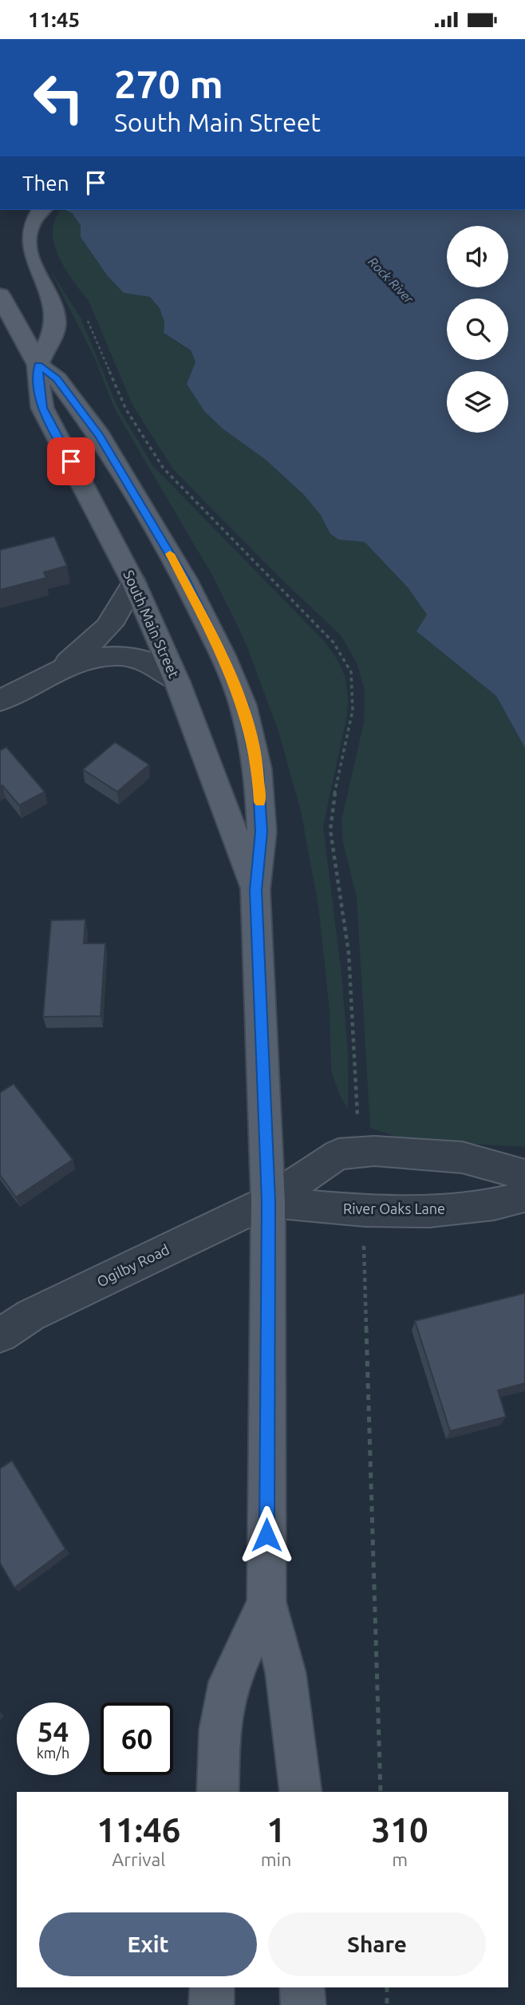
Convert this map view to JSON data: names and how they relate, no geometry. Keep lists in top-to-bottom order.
{
  "streets": {
    "main road": ["South Main Street"],
    "street": ["River Oaks Lane", "Ogilby Road"]
  },
  "crossings": [
    ["South Main Street", "River Oaks Lane"],
    ["South Main Street", "Ogilby Road"],
    ["River Oaks Lane", "Ogilby Road"]
  ],
  "water": ["Rock River"],
  "page": {
    "status": "11:45",
    "turn": ["270 m", "South Main Street"],
    "then": "Then",
    "speed": "54 km/h",
    "limit": "60",
    "eta": [
      "11:46",
      "Arrival",
      "1",
      "min",
      "310",
      "m"
    ],
    "buttons": ["Exit", "Share"]
  }
}
